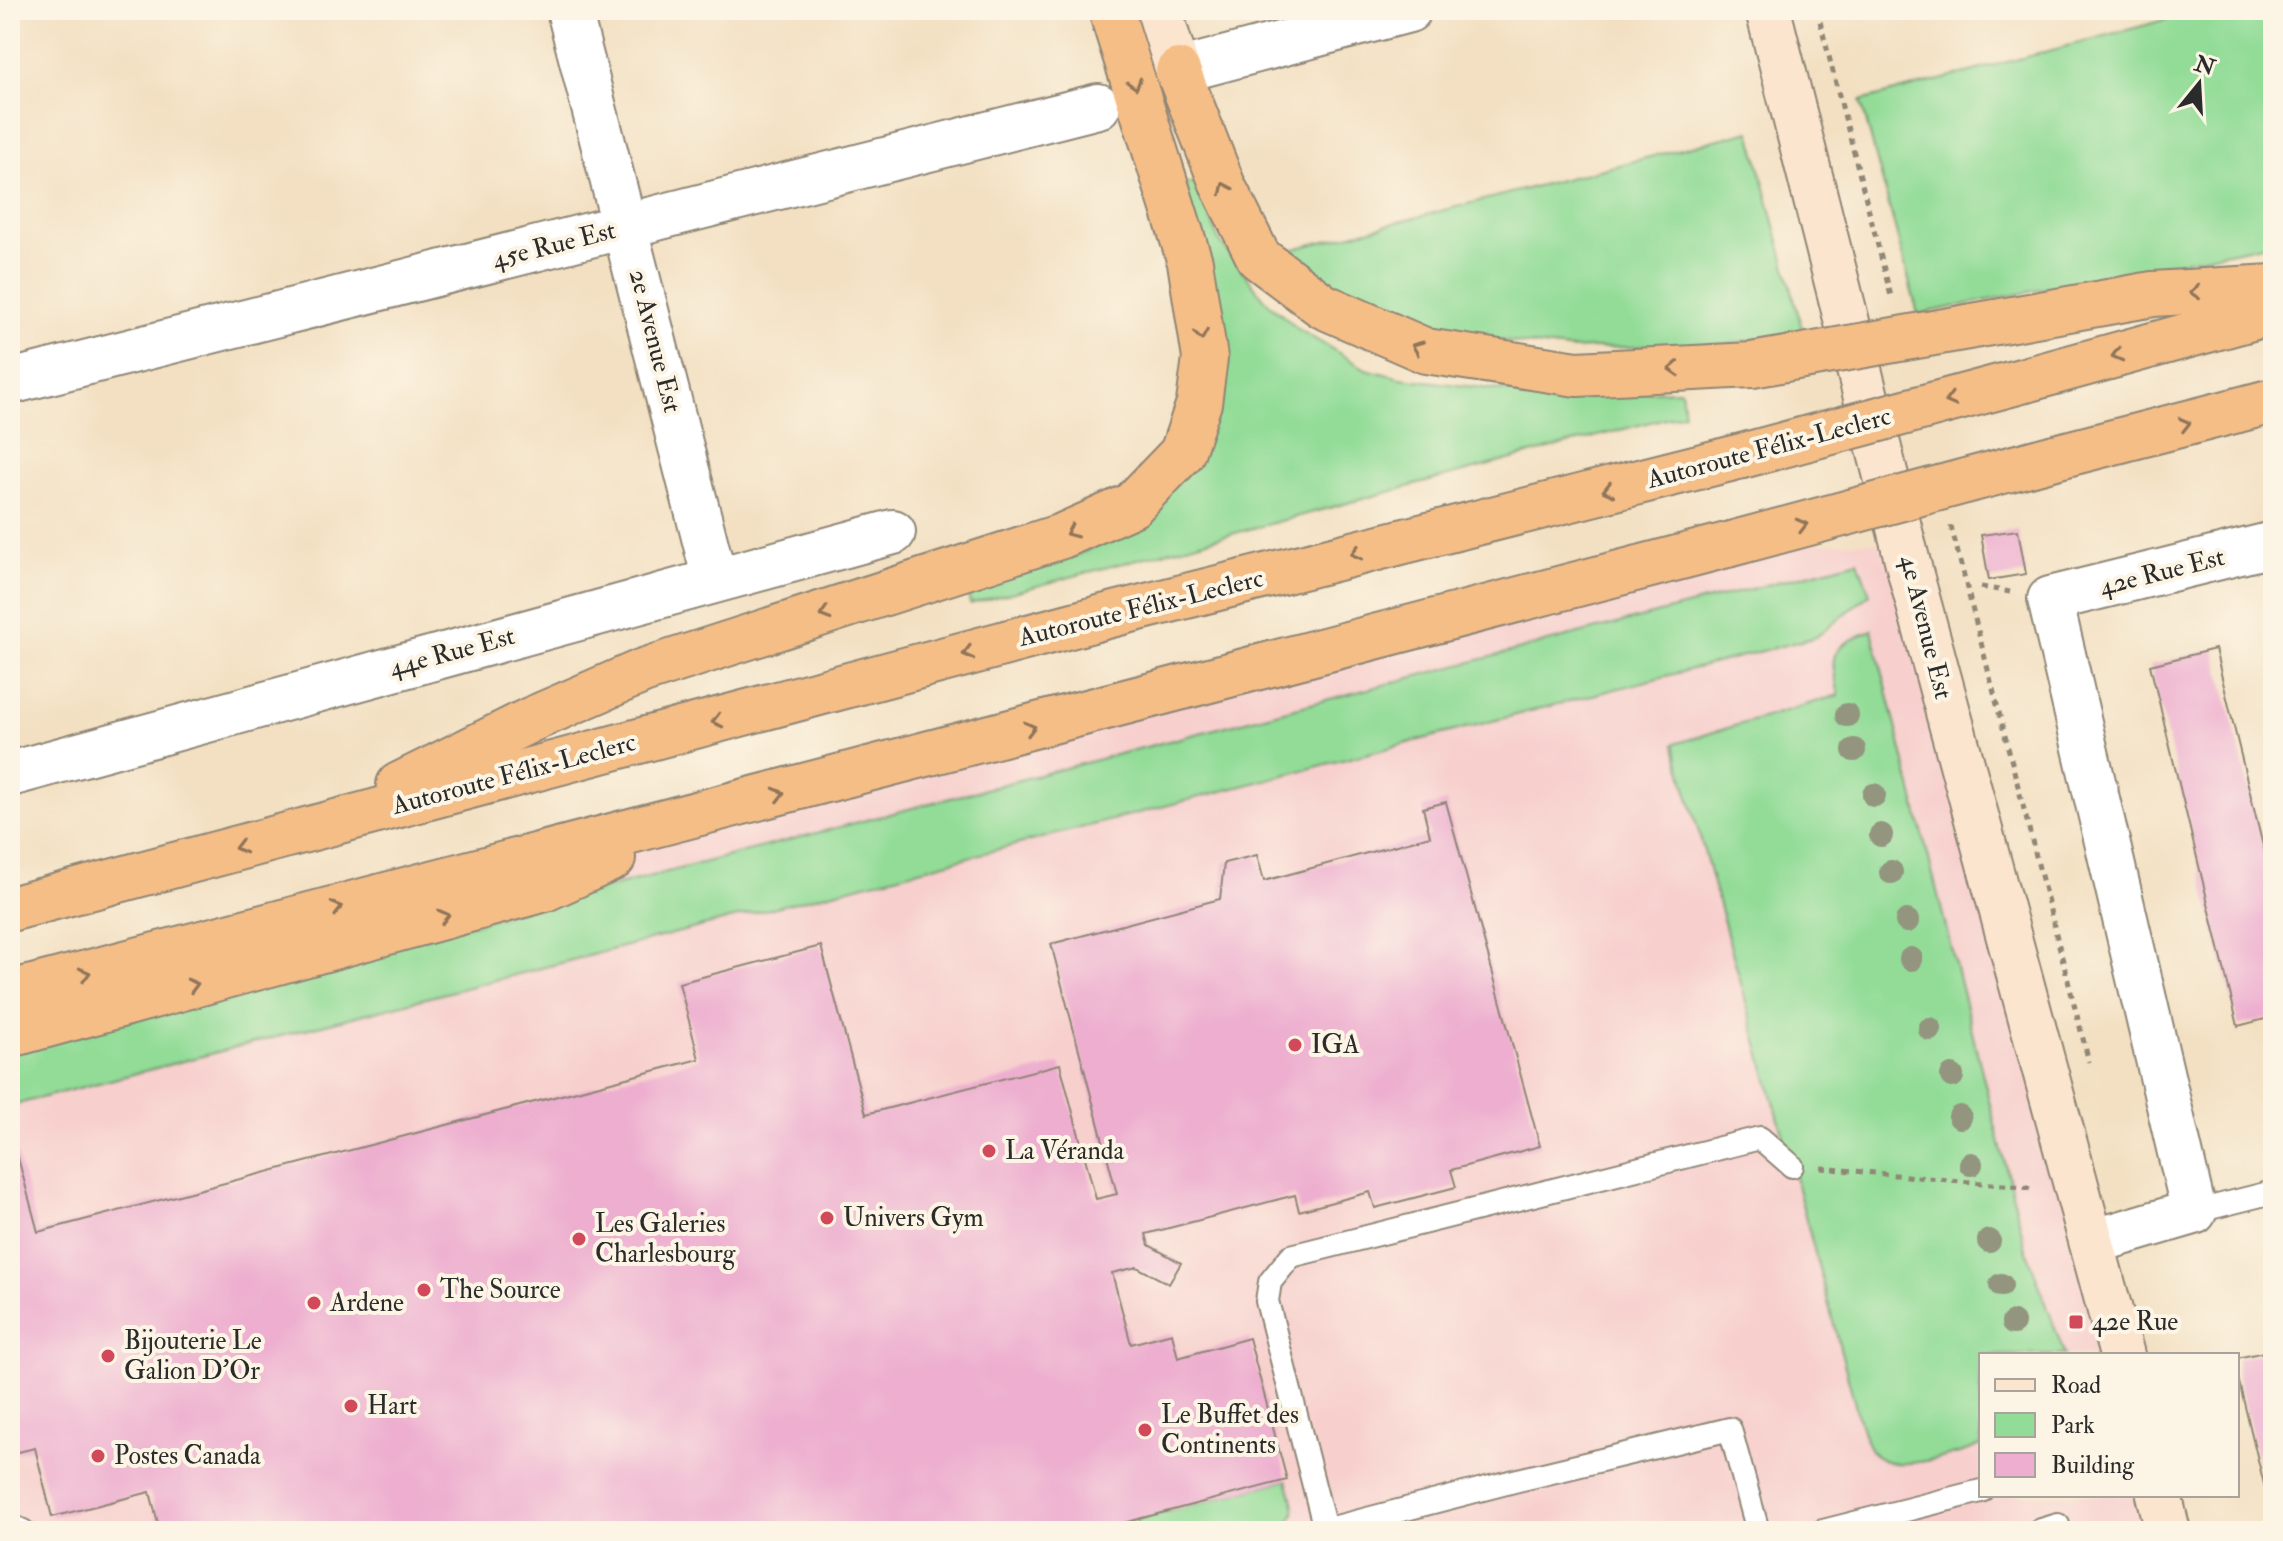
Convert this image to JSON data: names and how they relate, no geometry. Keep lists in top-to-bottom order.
{
  "streets": {
    "highway": ["Autoroute Félix-Leclerc"],
    "street": [
      "45e Rue Est",
      "2e Avenue Est",
      "42e Rue Est",
      "4e Avenue Est",
      "44e Rue Est"
    ]
  },
  "crossings": [
    ["45e Rue Est", "2e Avenue Est"],
    ["2e Avenue Est", "44e Rue Est"]
  ],
  "places": {
    "other": [
      "IGA",
      "La Véranda",
      "Univers Gym",
      "Les Galeries Charlesbourg",
      "The Source",
      "Ardene",
      "Bijouterie Le Galion D'Or",
      "Hart",
      "Le Buffet des Continents",
      "Postes Canada"
    ],
    "transit": ["42e Rue"]
  },
  "legend": ["Road", "Park", "Building"],
  "north": "top"
}
